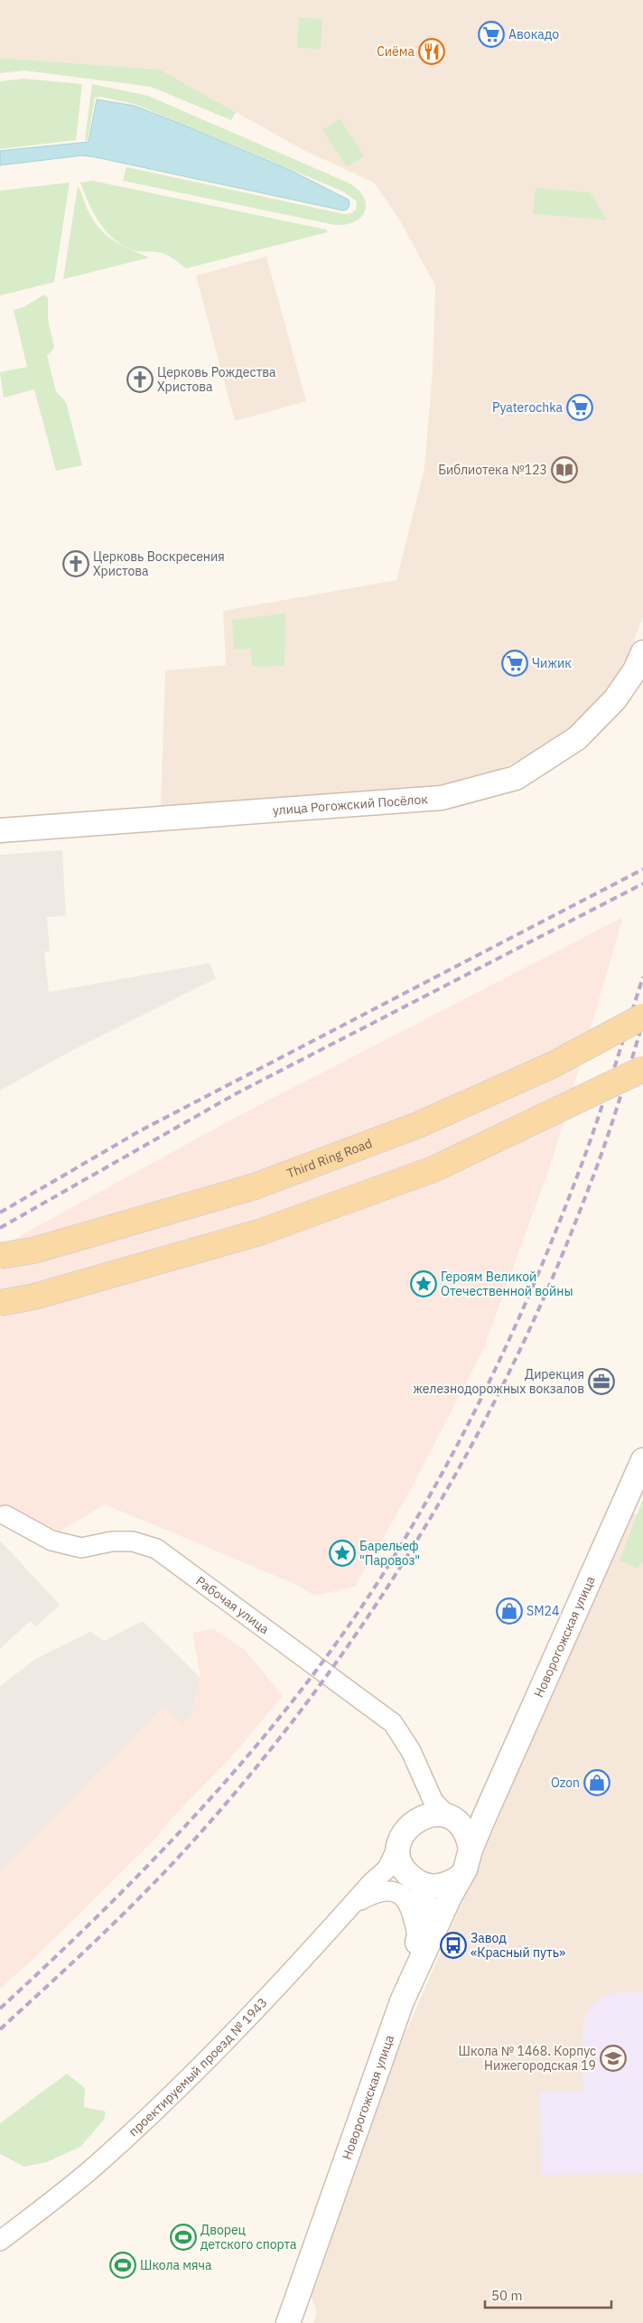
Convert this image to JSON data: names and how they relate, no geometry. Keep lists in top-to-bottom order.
{
  "streets": {
    "main road": ["Third Ring Road"],
    "street": [
      "улица Рогожский Посёлок",
      "Рабочая улица",
      "Новорогожская улица",
      "проектируемый проезд № 1943"
    ]
  },
  "crossings": [
    ["Рабочая улица", "проектируемый проезд № 1943"],
    ["Новорогожская улица", "проектируемый проезд № 1943"]
  ],
  "places": {
    "supermarket": ["Авокадо", "Pyaterochka", "Чижик"],
    "restaurant": ["Сиёма"],
    "church": ["Церковь Рождества Христова", "Церковь Воскресения Христова"],
    "library": ["Библиотека №123"],
    "place": ["Героям Великой Отечественной войны", "Барельеф \"Паровоз\""],
    "office": ["Дирекция железнодорожных вокзалов"],
    "shop": ["SM24", "Ozon"],
    "bus stop": ["Завод «Красный путь»"],
    "school or university": ["Школа № 1468. Корпус Нижегородская 19"],
    "sports": ["Дворец детского спорта", "Школа мяча"]
  },
  "scale_bar": "50 m"
}
